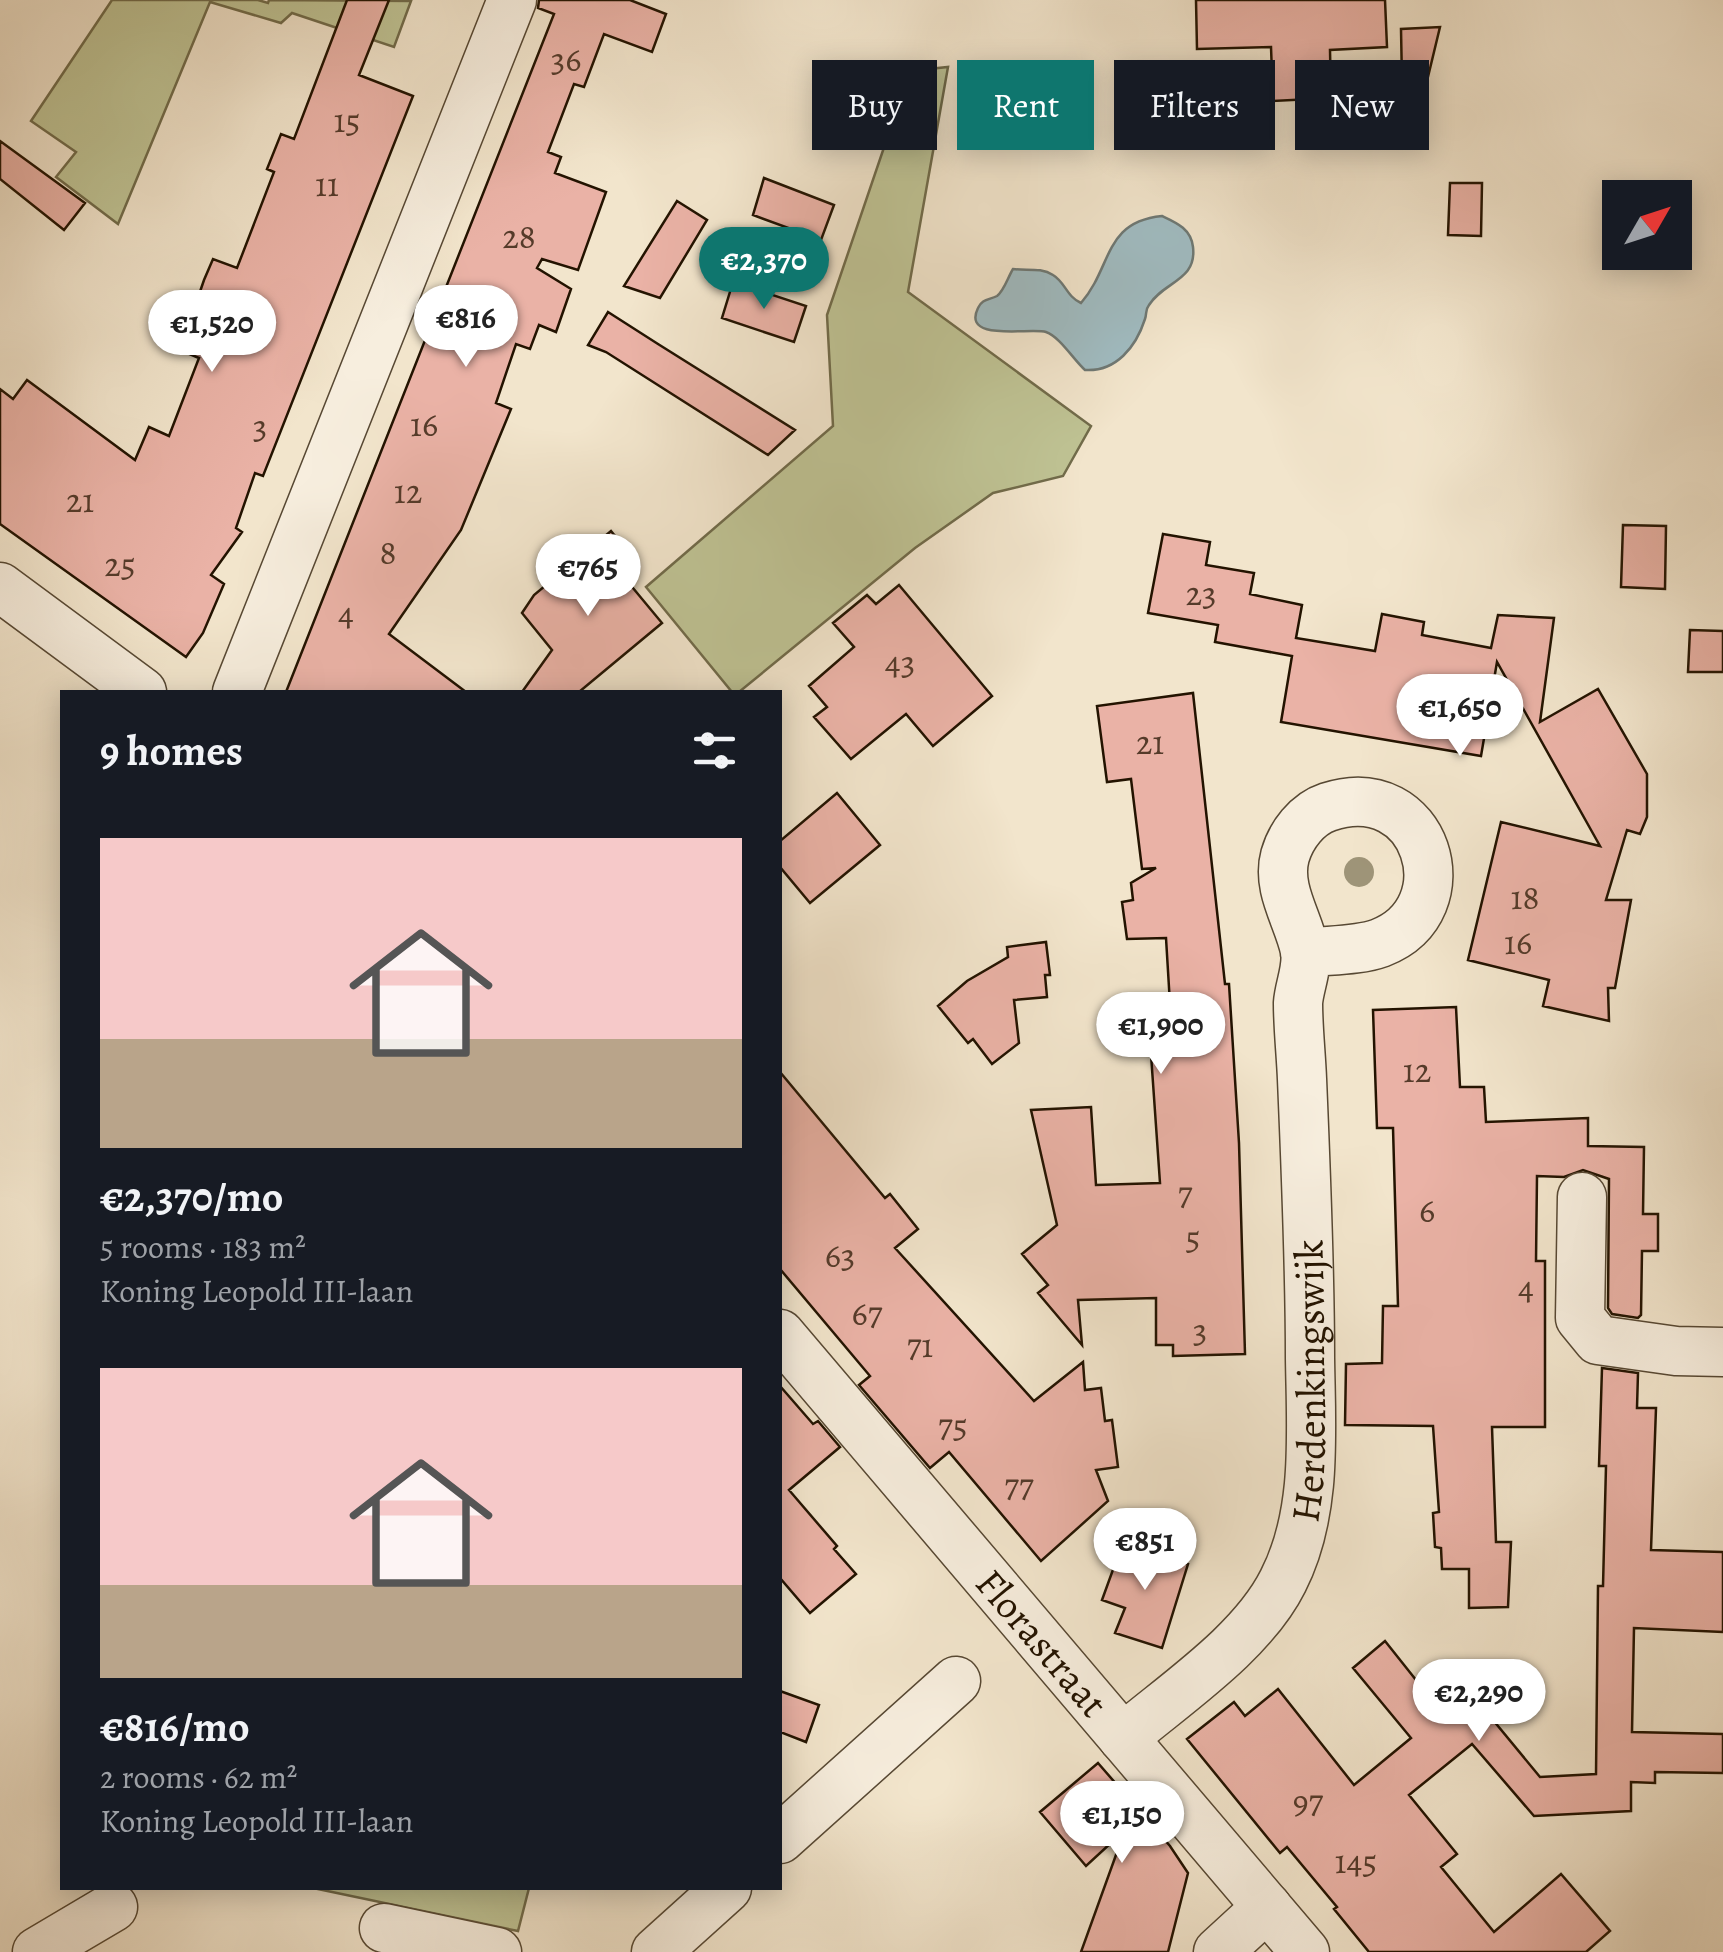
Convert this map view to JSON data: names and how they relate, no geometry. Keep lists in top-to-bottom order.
{
  "streets": {
    "street": ["Herdenkingswijk", "Florastraat"]
  },
  "crossings": [
    ["Herdenkingswijk", "Florastraat"]
  ],
  "house_numbers": [
    "36",
    "15",
    "11",
    "28",
    "16",
    "3",
    "12",
    "21",
    "8",
    "25",
    "23",
    "4",
    "43",
    "21",
    "18",
    "16",
    "12",
    "7",
    "6",
    "5",
    "63",
    "4",
    "67",
    "3",
    "71",
    "75",
    "77",
    "97",
    "145"
  ],
  "north": "top right",
  "page": {
    "chip": [
      "Buy",
      "Rent",
      "Filters",
      "New"
    ],
    "price": [
      "€2,370",
      "€816",
      "€1,520",
      "€765",
      "€1,650",
      "€1,900",
      "€851",
      "€2,290",
      "€1,150"
    ],
    "heading": "9 homes",
    "list": [
      {
        "name": "€2,370/mo",
        "note": "5 rooms · 183 m² · Koning Leopold III-laan"
      },
      {
        "name": "€816/mo",
        "note": "2 rooms · 62 m² · Koning Leopold III-laan"
      }
    ]
  }
}
